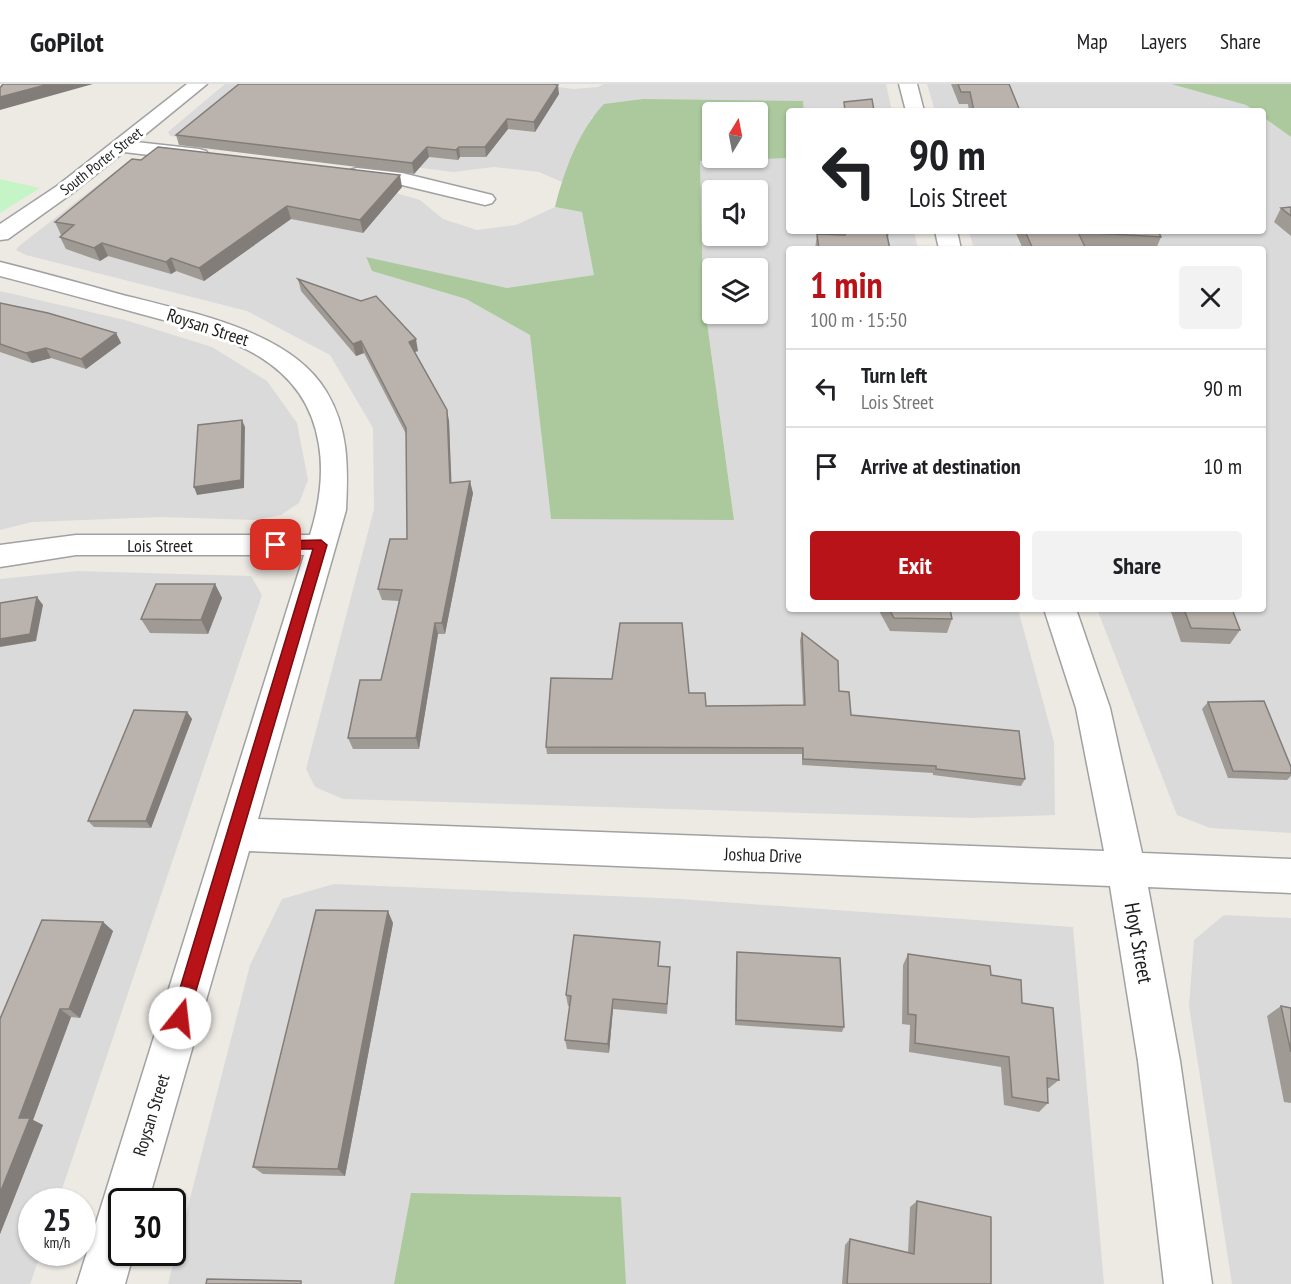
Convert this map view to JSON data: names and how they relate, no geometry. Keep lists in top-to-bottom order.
{
  "streets": {
    "street": [
      "South Porter Street",
      "Roysan Street",
      "Lois Street",
      "Joshua Drive",
      "Hoyt Street"
    ]
  },
  "crossings": [
    ["Roysan Street", "Lois Street"],
    ["Roysan Street", "Joshua Drive"],
    ["Joshua Drive", "Hoyt Street"]
  ],
  "north": "top",
  "page": {
    "header": "GoPilot",
    "nav": ["Map", "Layers", "Share"],
    "turn": ["90 m", "Lois Street"],
    "heading": ["1 min", "100 m · 15:50"],
    "list": [
      {
        "name": "Turn left",
        "note": "Lois Street",
        "value": "90 m"
      },
      {
        "name": "Arrive at destination",
        "value": "10 m"
      }
    ],
    "buttons": ["Exit", "Share"],
    "speed": "25 km/h",
    "limit": "30"
  }
}
